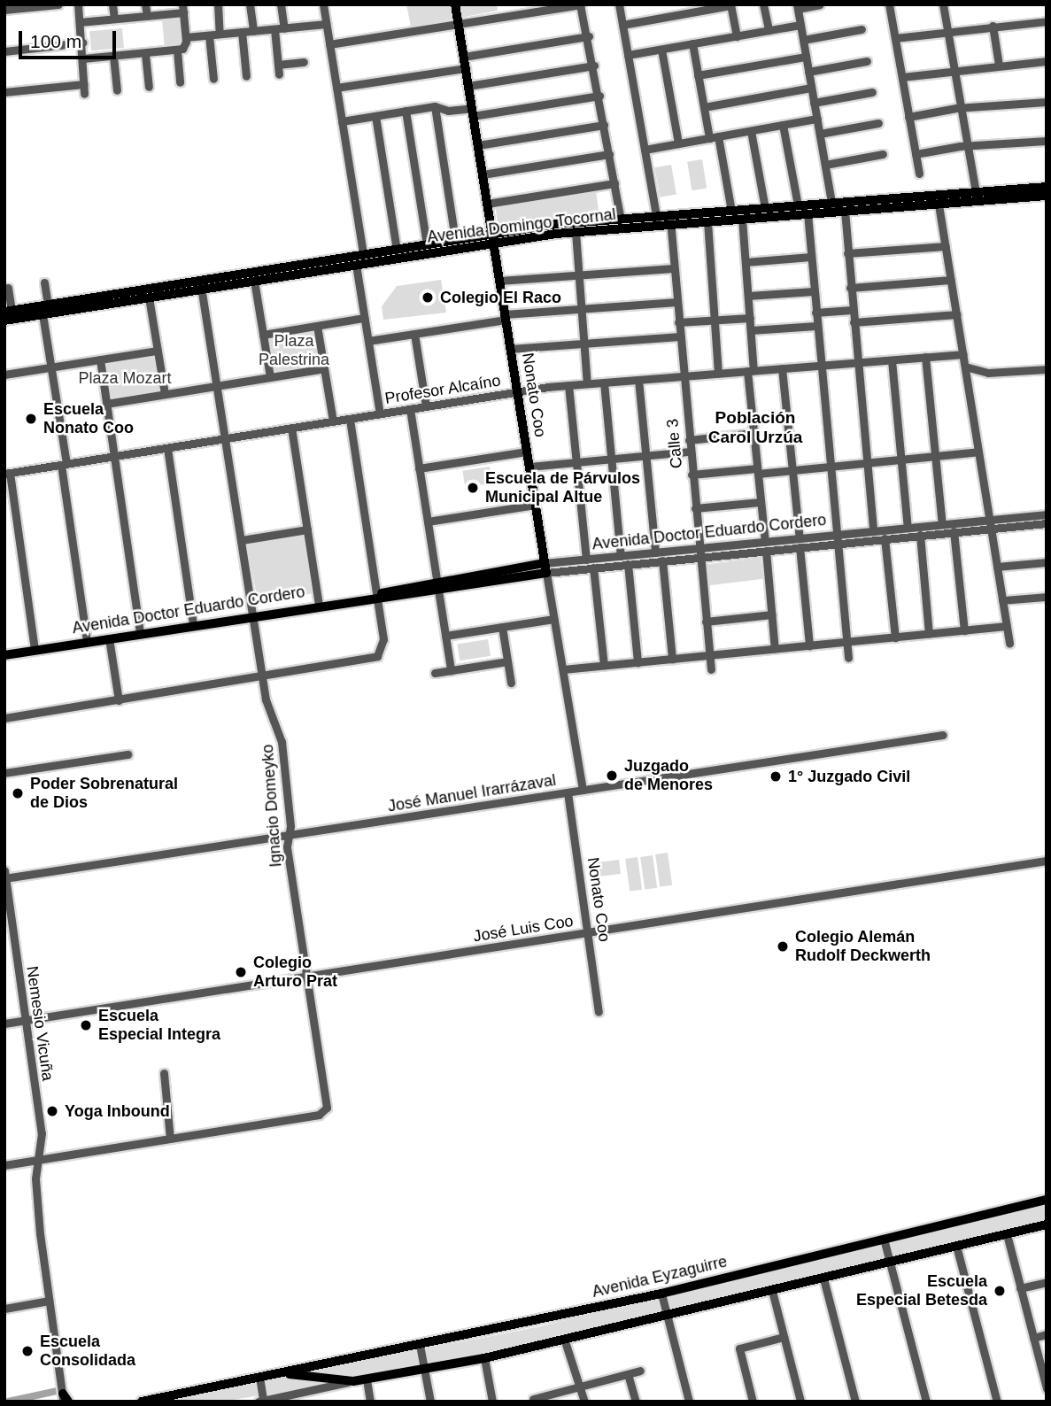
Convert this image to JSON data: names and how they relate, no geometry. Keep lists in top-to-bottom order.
{
  "streets": {
    "main road": [
      "Avenida Domingo Tocornal",
      "Nonato Coo",
      "Avenida Doctor Eduardo Cordero",
      "Avenida Eyzaguirre"
    ],
    "street": [
      "Profesor Alcaíno",
      "Calle 3",
      "José Manuel Irarrázaval",
      "Ignacio Domeyko",
      "José Luis Coo",
      "Nemesio Vicuña"
    ]
  },
  "crossings": [
    ["Avenida Domingo Tocornal", "Nonato Coo"],
    ["Avenida Domingo Tocornal", "Calle 3"],
    ["Avenida Domingo Tocornal", "Ignacio Domeyko"],
    ["Profesor Alcaíno", "Nonato Coo"],
    ["Profesor Alcaíno", "Calle 3"],
    ["Profesor Alcaíno", "Ignacio Domeyko"],
    ["Nonato Coo", "Avenida Doctor Eduardo Cordero"],
    ["Nonato Coo", "José Manuel Irarrázaval"],
    ["Nonato Coo", "José Luis Coo"],
    ["Calle 3", "Avenida Doctor Eduardo Cordero"],
    ["Avenida Doctor Eduardo Cordero", "Ignacio Domeyko"],
    ["José Manuel Irarrázaval", "Ignacio Domeyko"],
    ["José Manuel Irarrázaval", "Nemesio Vicuña"],
    ["Ignacio Domeyko", "José Luis Coo"],
    ["José Luis Coo", "Nemesio Vicuña"]
  ],
  "districts": ["Población Carol Urzúa"],
  "parks": ["Plaza Palestrina", "Plaza Mozart"],
  "places": [
    "Colegio El Raco",
    "Escuela Nonato Coo",
    "Escuela de Párvulos Municipal Altue",
    "Juzgado de Menores",
    "1° Juzgado Civil",
    "Poder Sobrenatural de Dios",
    "Colegio Alemán Rudolf Deckwerth",
    "Colegio Arturo Prat",
    "Escuela Especial Integra",
    "Yoga Inbound",
    "Escuela Especial Betesda",
    "Escuela Consolidada"
  ],
  "scale_bar": "100 m"
}
